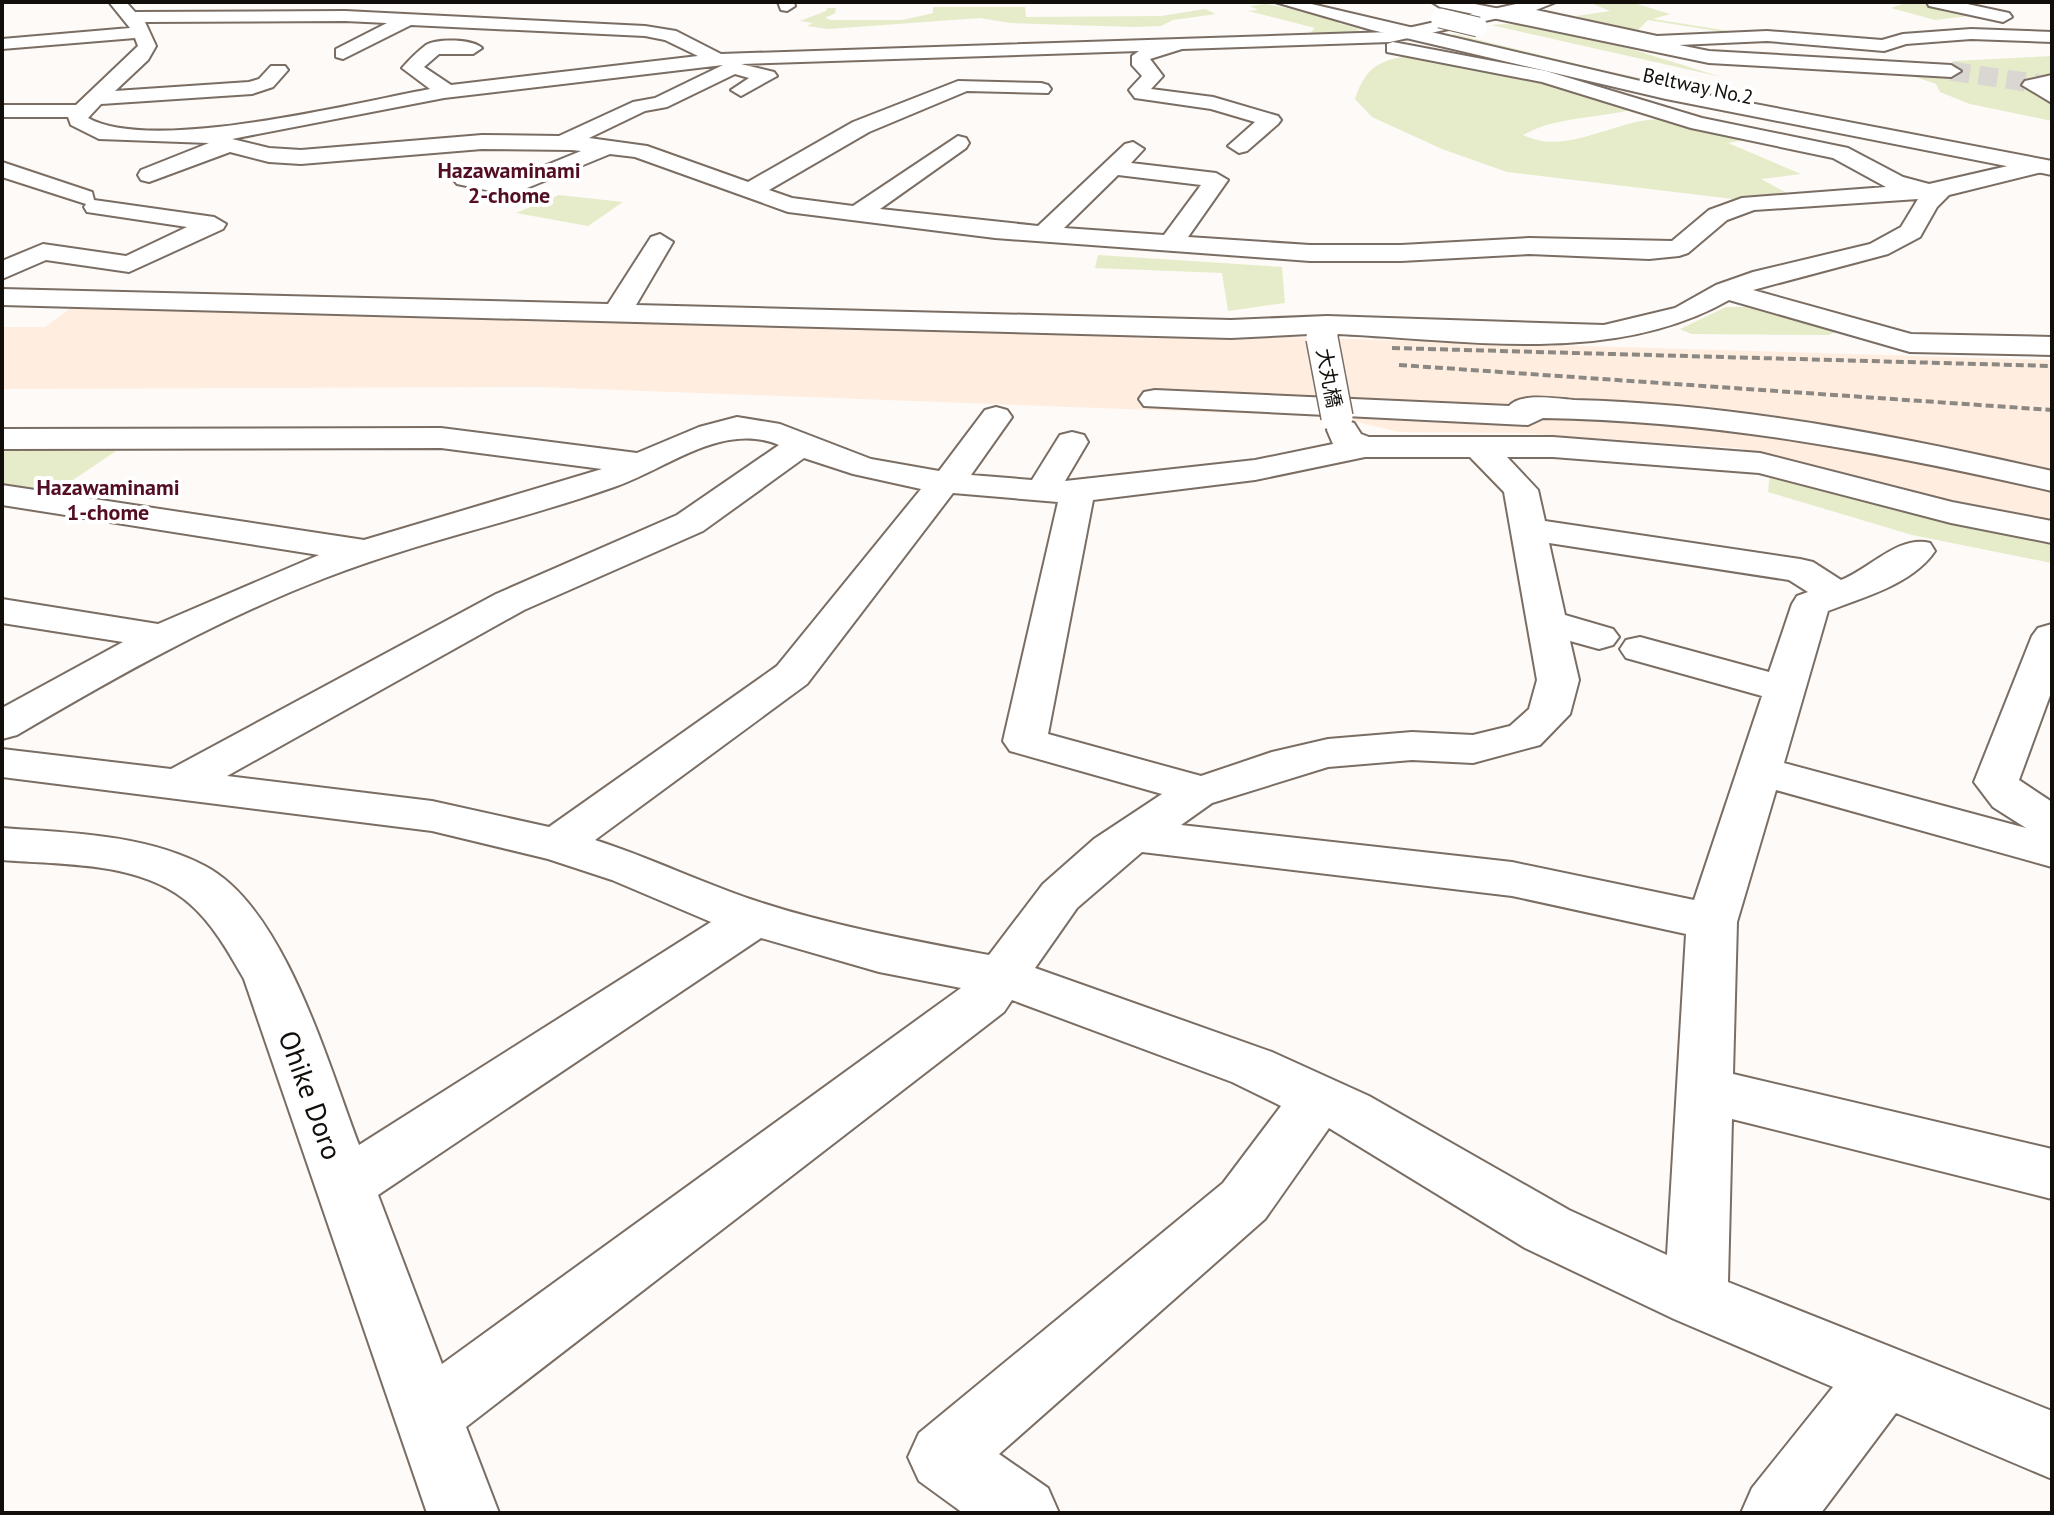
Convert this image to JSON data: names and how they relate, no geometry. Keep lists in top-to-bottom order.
{
  "streets": {
    "street": ["Beltway No.2", "大丸橋", "Ohike Doro"]
  },
  "districts": ["Hazawaminami 2-chome", "Hazawaminami 1-chome"]
}
